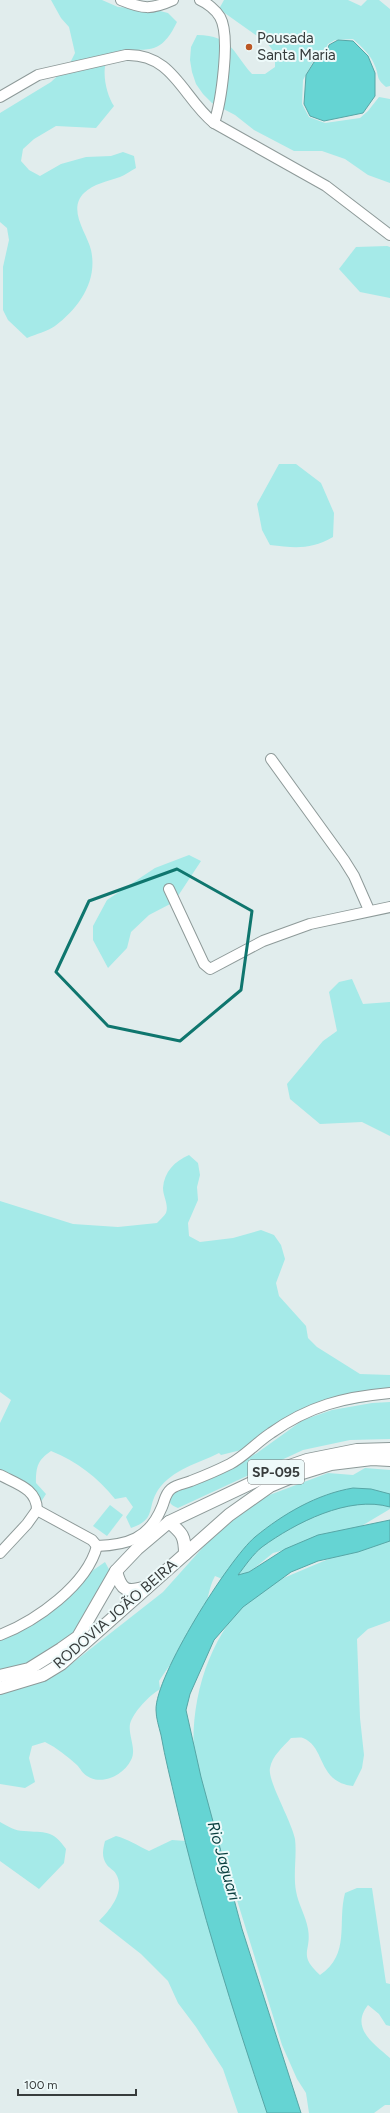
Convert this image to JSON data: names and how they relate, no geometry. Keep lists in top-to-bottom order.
{
  "streets": {
    "main road": ["SP-095", "RODOVIA JOÃO BEIRA"]
  },
  "crossings": [
    ["SP-095", "RODOVIA JOÃO BEIRA"]
  ],
  "water": ["Rio Jaguari"],
  "places": ["Pousada Santa Maria"],
  "scale_bar": "100 m"
}
